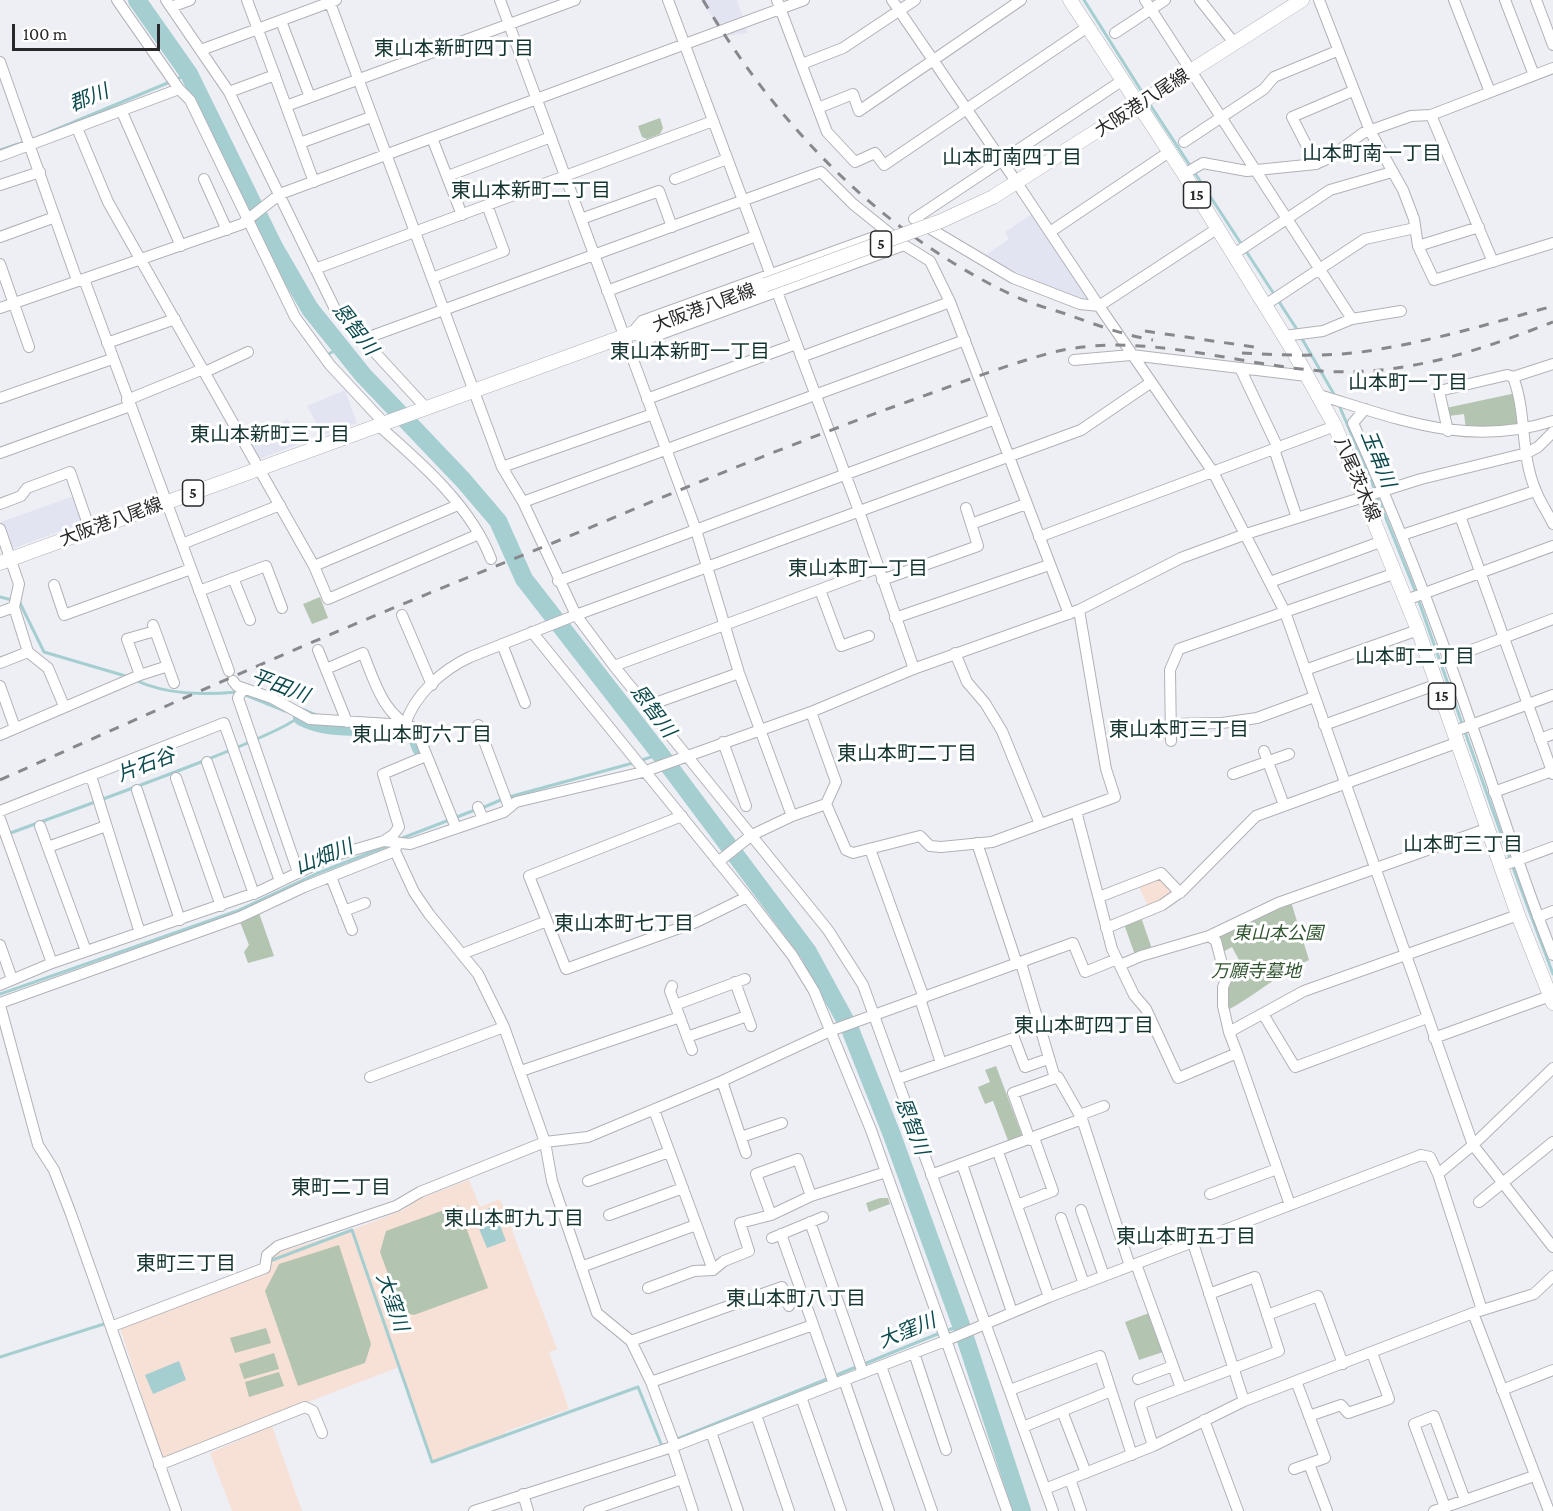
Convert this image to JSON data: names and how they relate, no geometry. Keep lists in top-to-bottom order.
{
  "streets": {
    "main road": [
      "大阪港八尾線",
      "15",
      "5",
      "八尾茨木線"
    ]
  },
  "crossings": [
    ["大阪港八尾線", "八尾茨木線"]
  ],
  "districts": [
    "東山本新町四丁目",
    "山本町南一丁目",
    "山本町南四丁目",
    "東山本新町二丁目",
    "東山本新町一丁目",
    "山本町一丁目",
    "東山本新町三丁目",
    "東山本町一丁目",
    "山本町二丁目",
    "東山本町三丁目",
    "東山本町六丁目",
    "東山本町二丁目",
    "山本町三丁目",
    "東山本町七丁目",
    "東山本町四丁目",
    "東町二丁目",
    "東山本町九丁目",
    "東山本町五丁目",
    "東町三丁目",
    "東山本町八丁目"
  ],
  "water": [
    "郡川",
    "恩智川",
    "玉串川",
    "平田川",
    "片石谷",
    "山畑川",
    "大窪川"
  ],
  "parks": ["東山本公園", "万願寺墓地"],
  "scale_bar": "100 m"
}
